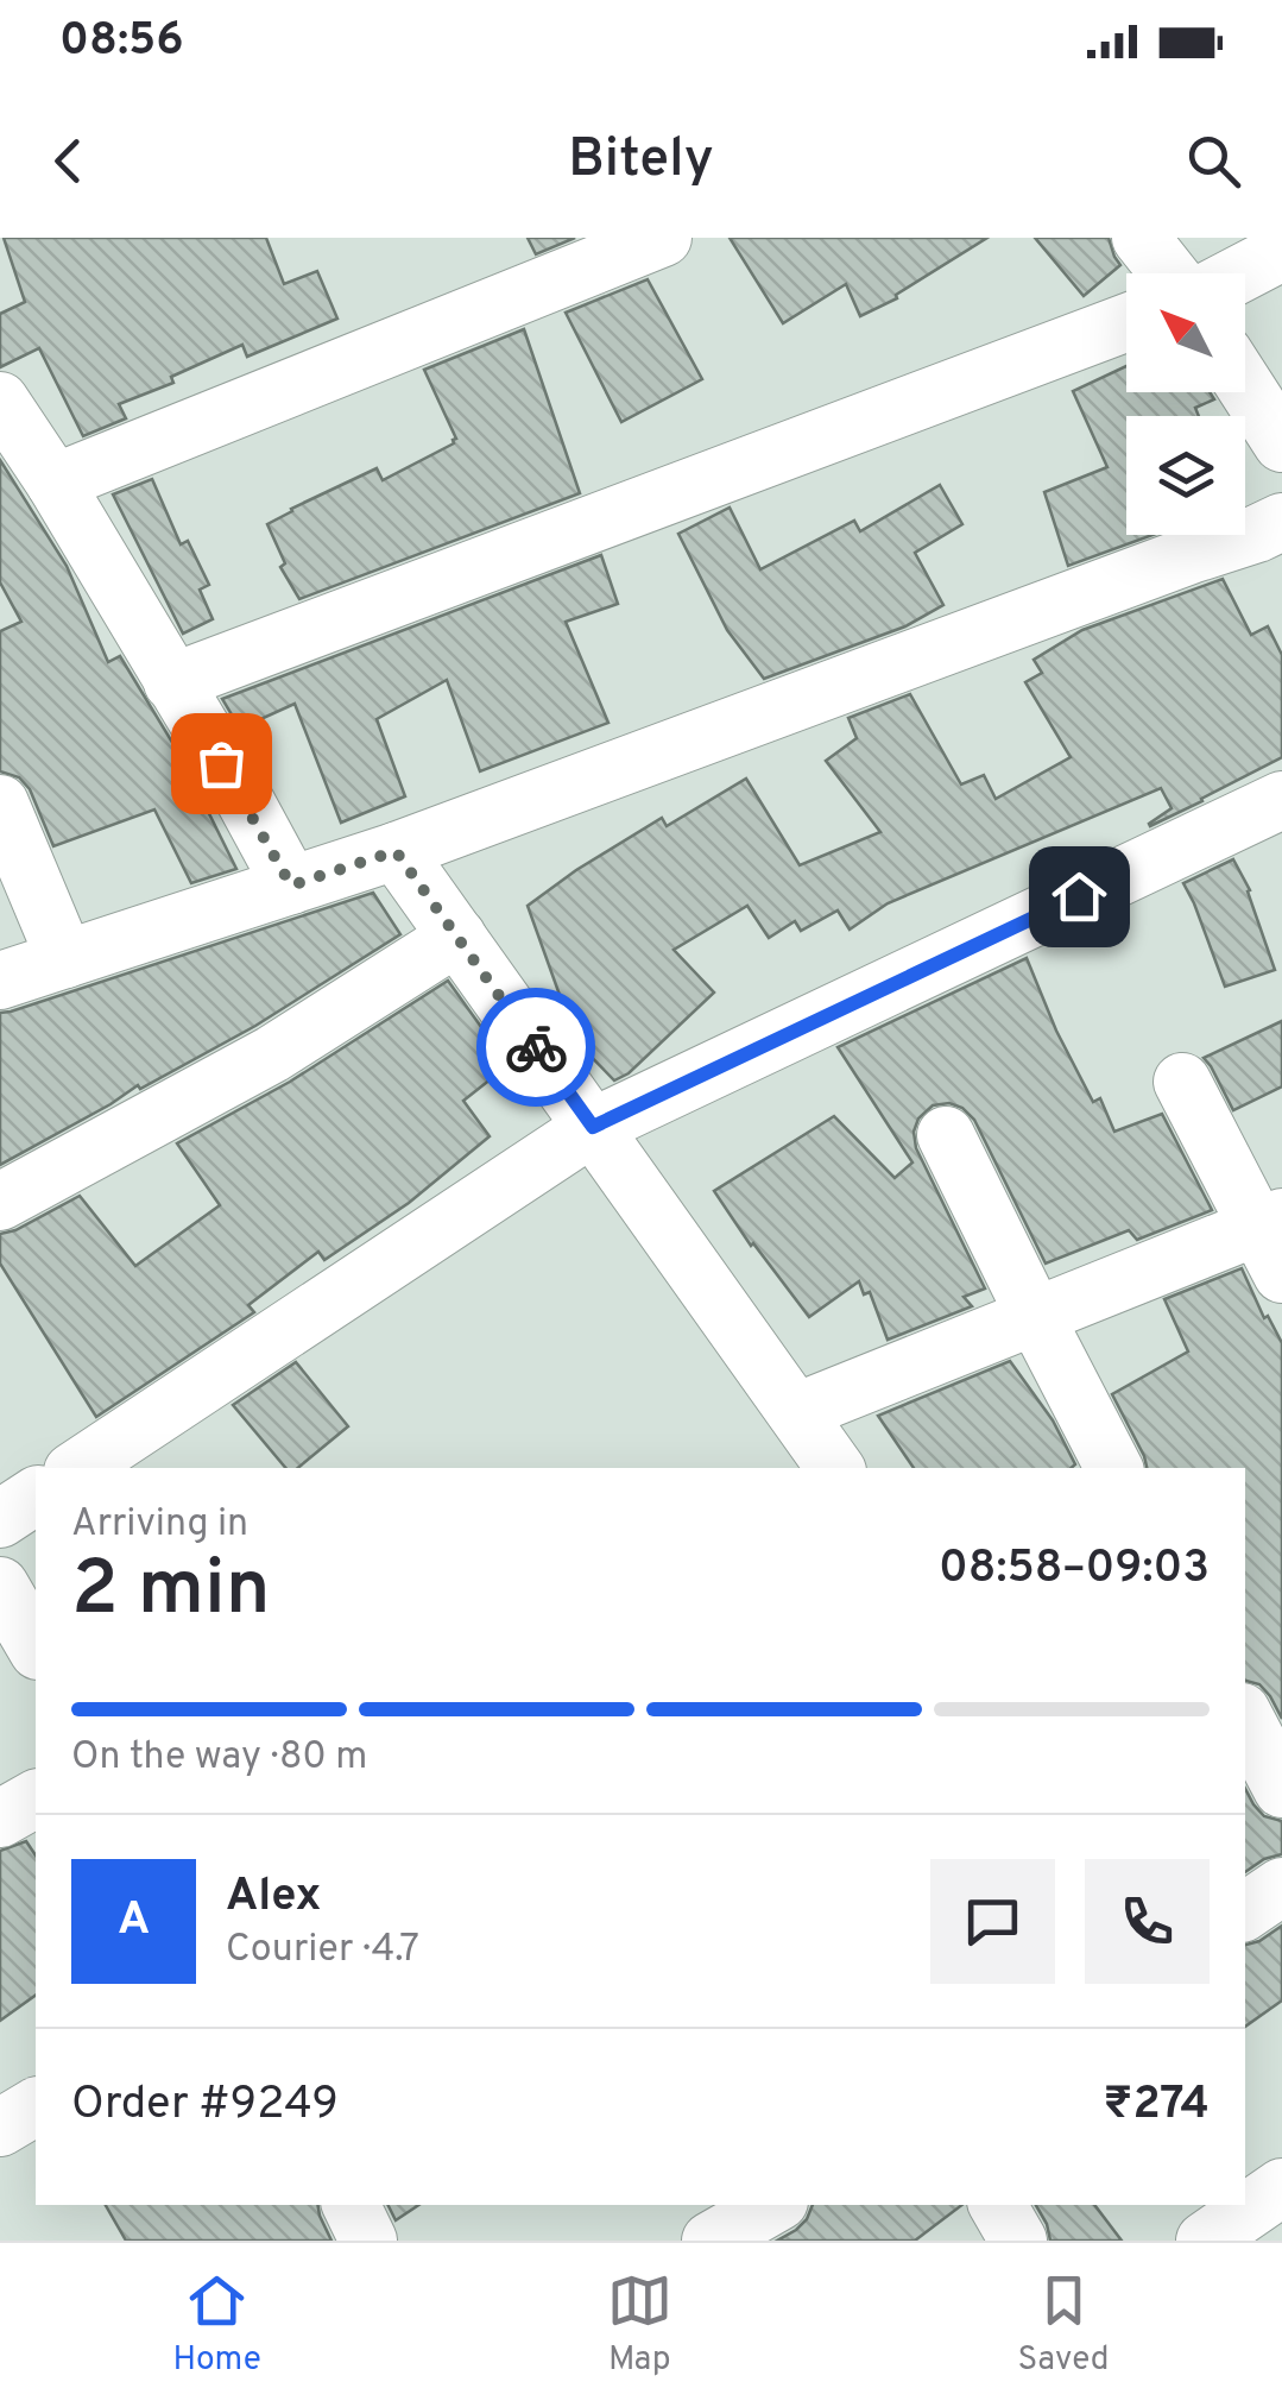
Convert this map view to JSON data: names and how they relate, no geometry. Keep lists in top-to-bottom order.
{
  "north": "top left",
  "page": {
    "status": "08:56",
    "header": "Bitely",
    "heading": ["2 min", "Arriving in", "08:58–09:03"],
    "panel": [
      "Alex",
      "Courier · 4.7",
      "Order #9249",
      "₹274"
    ],
    "bar": "On the way · 80 m",
    "round": "A",
    "tabs": ["Home", "Map", "Saved"]
  }
}
